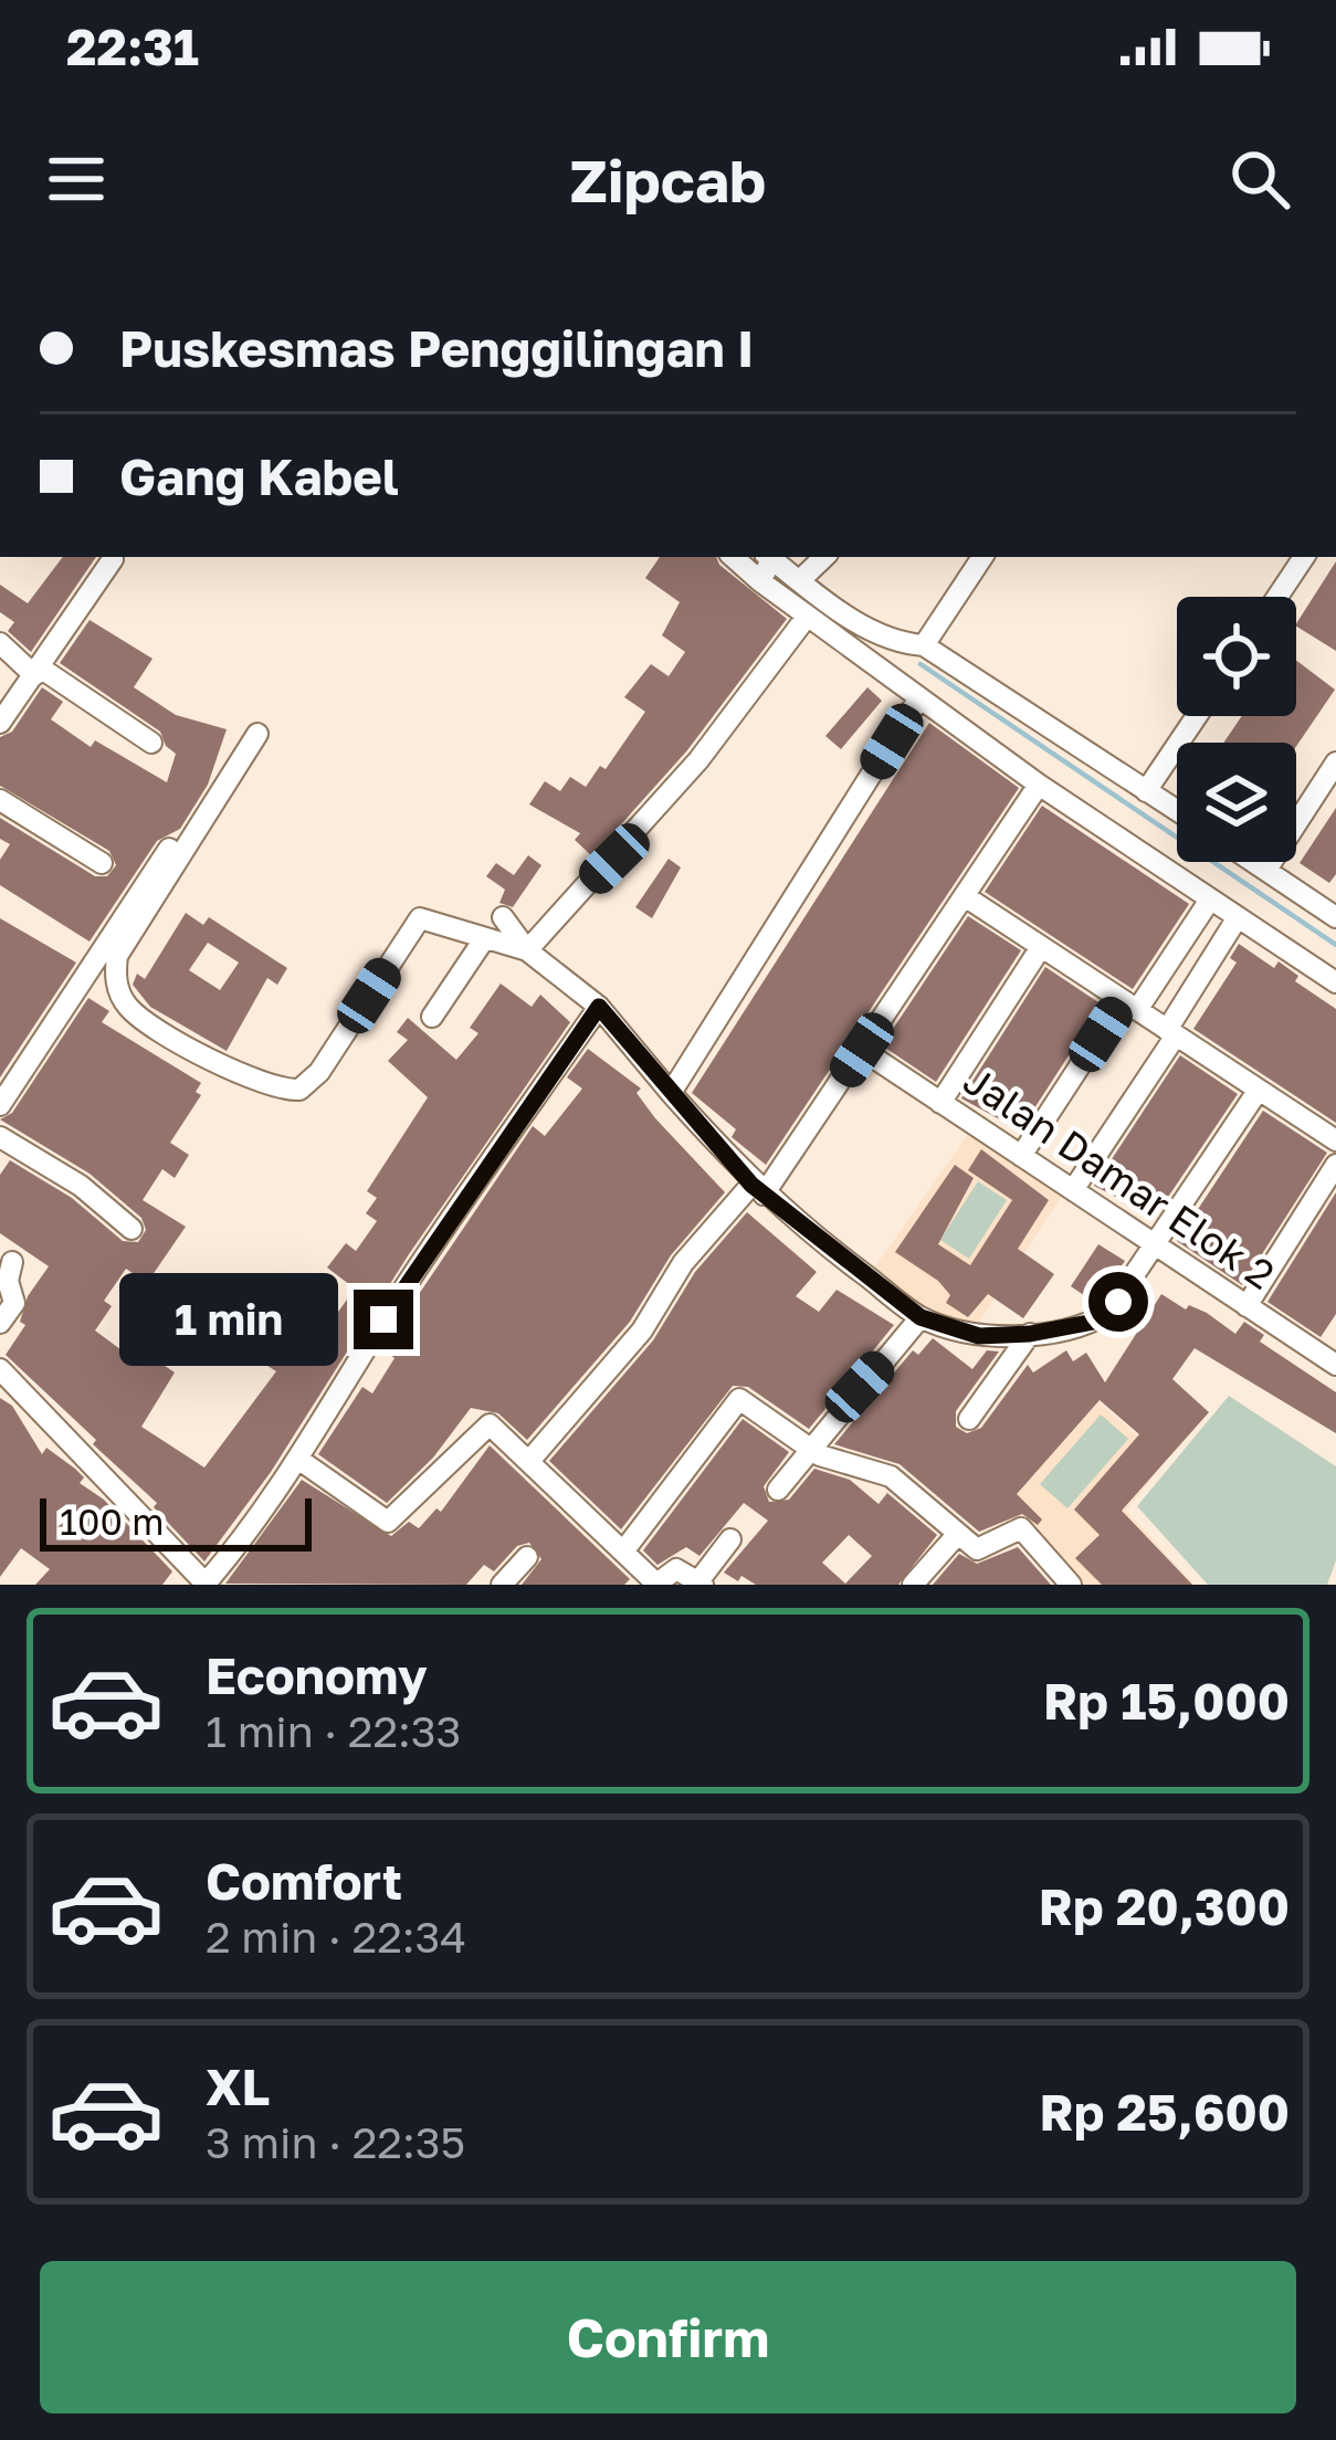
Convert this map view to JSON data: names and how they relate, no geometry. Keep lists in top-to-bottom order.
{
  "streets": {
    "street": ["Jalan Damar Elok 2"]
  },
  "scale_bar": "100 m",
  "page": {
    "status": "22:31",
    "header": "Zipcab",
    "banner": ["Puskesmas Penggilingan I", "Gang Kabel"],
    "bubble": "1 min",
    "scale": "100 m",
    "list": [
      {
        "name": "Economy",
        "note": "1 min · 22:33",
        "value": "Rp 15,000"
      },
      {
        "name": "Comfort",
        "note": "2 min · 22:34",
        "value": "Rp 20,300"
      },
      {
        "name": "XL",
        "note": "3 min · 22:35",
        "value": "Rp 25,600"
      }
    ],
    "buttons": "Confirm"
  }
}
